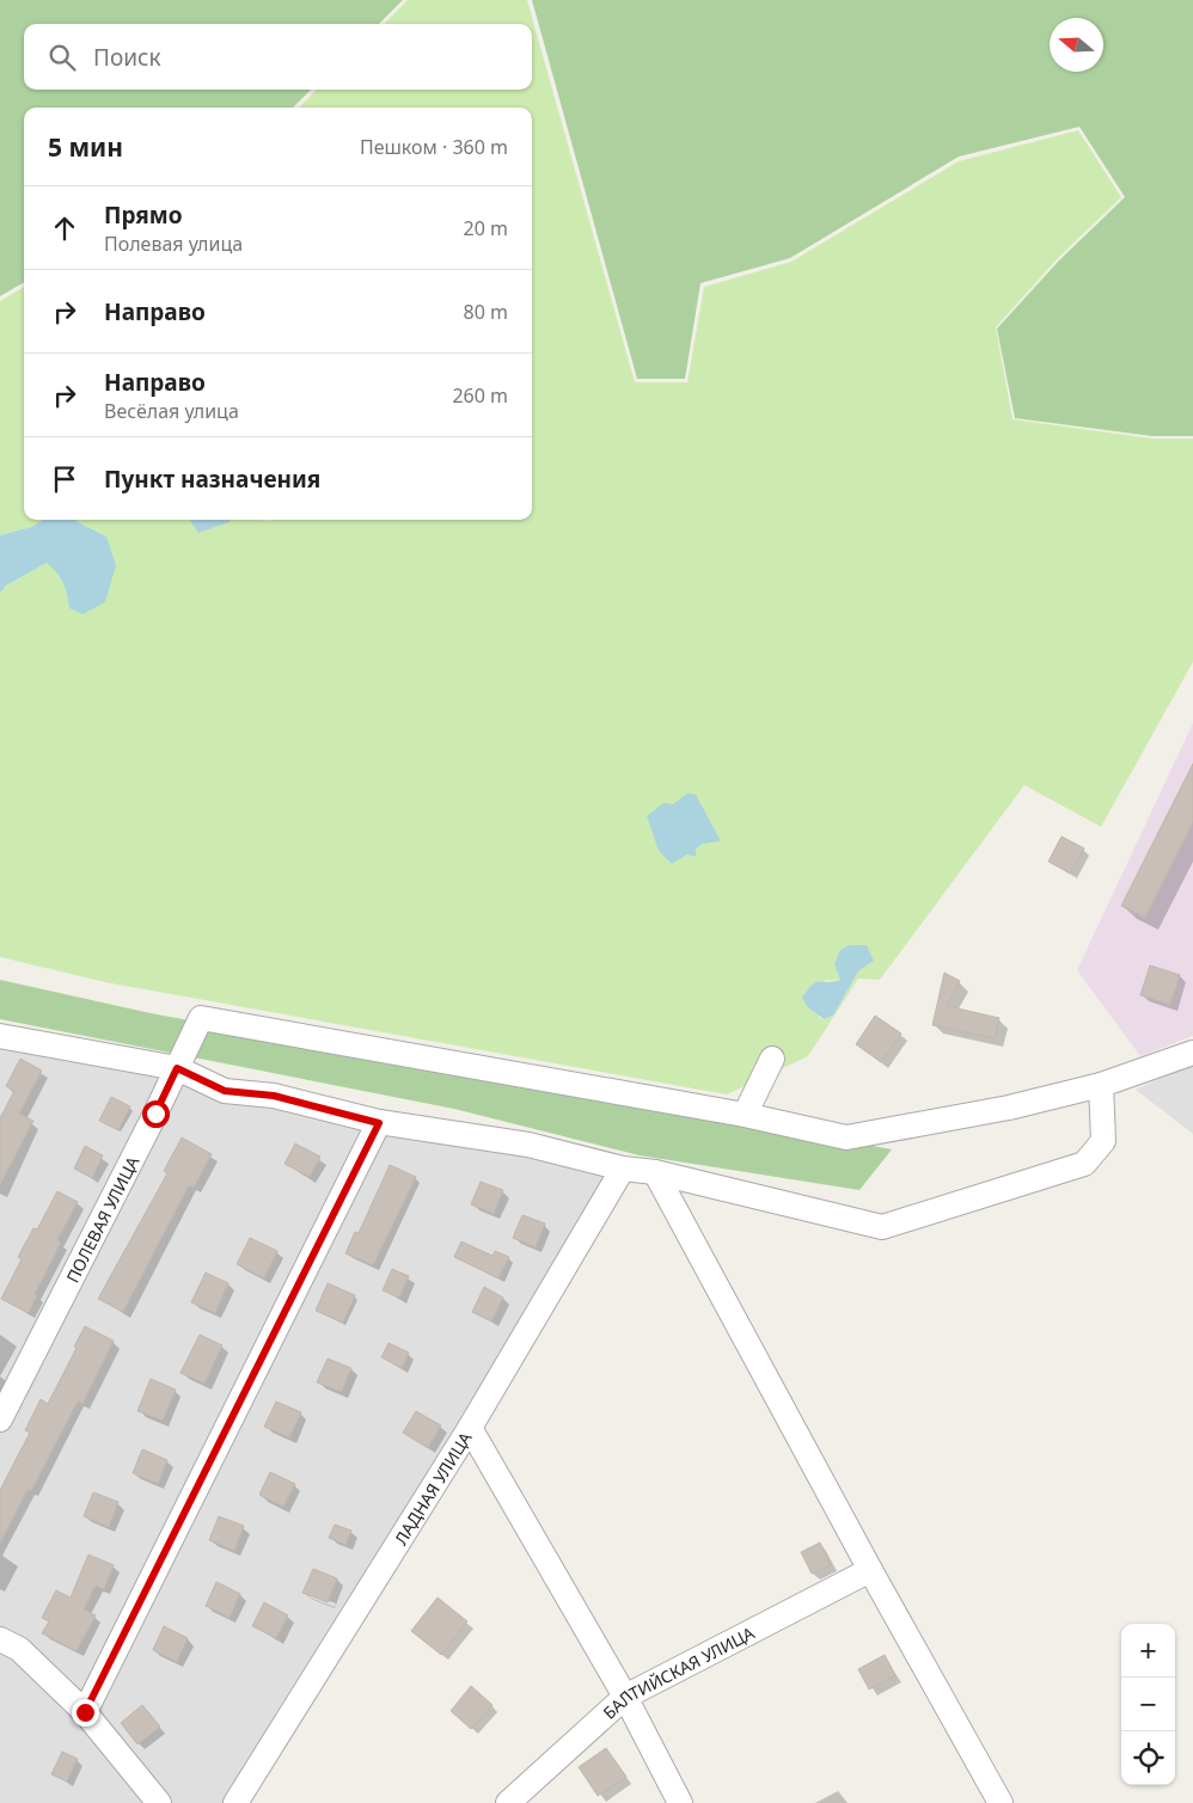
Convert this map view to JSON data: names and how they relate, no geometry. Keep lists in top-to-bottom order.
{
  "streets": {
    "street": ["ПОЛЕВАЯ УЛИЦА", "ЛАДНАЯ УЛИЦА", "БАЛТИЙСКАЯ УЛИЦА"]
  },
  "north": "left",
  "page": {
    "search": "Поиск",
    "heading": ["5 мин", "Пешком · 360 m"],
    "list": [
      ["Прямо", "Полевая улица", "20 m"],
      ["Направо", "80 m"],
      ["Направо", "Весёлая улица", "260 m"],
      "Пункт назначения"
    ],
    "map_buttons": ["+", "−"]
  }
}
